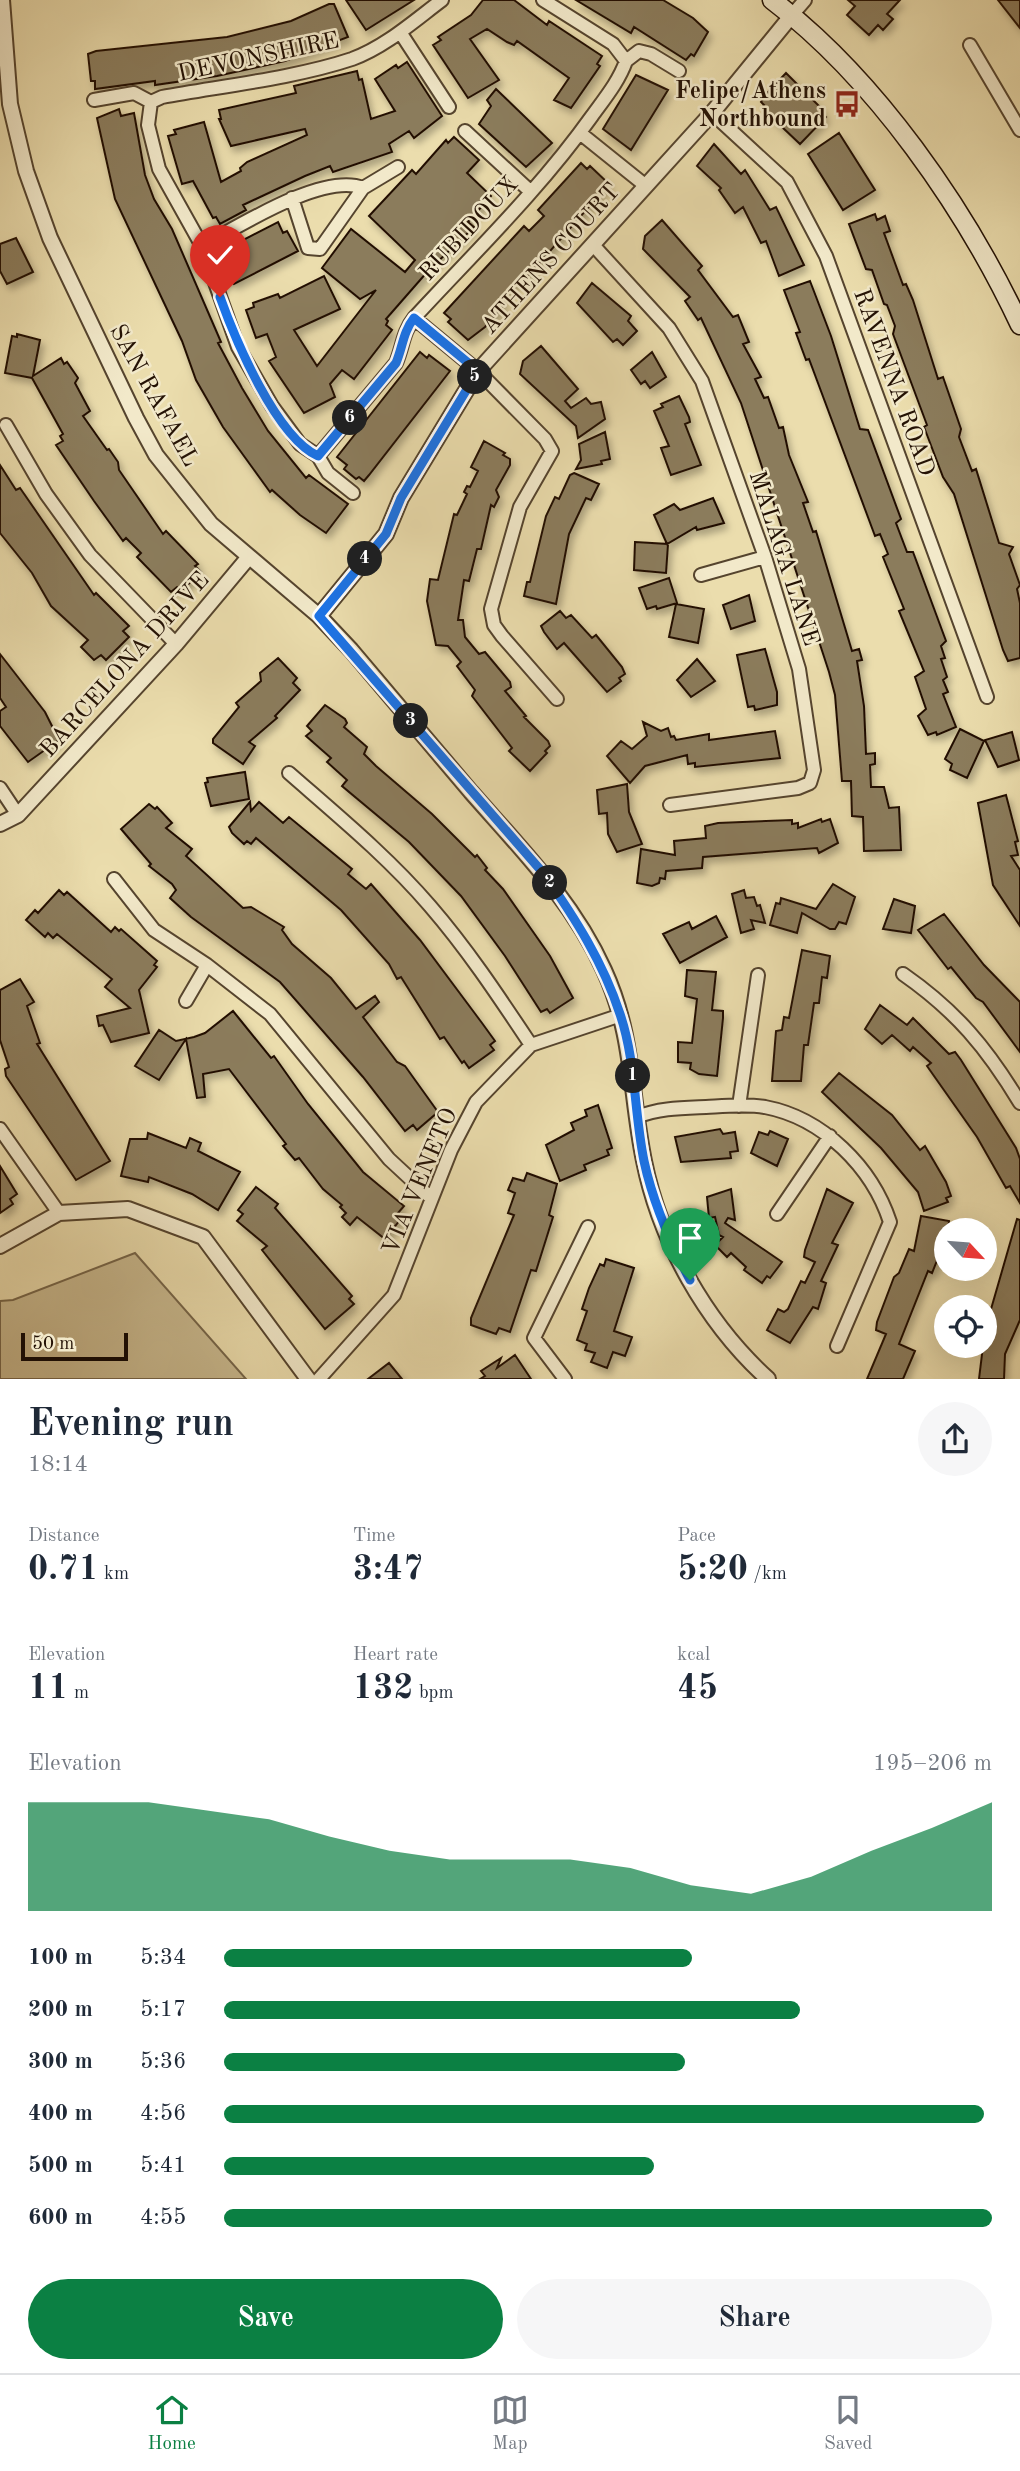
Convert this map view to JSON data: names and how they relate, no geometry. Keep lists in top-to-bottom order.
{
  "streets": {
    "street": [
      "DEVONSHIRE",
      "RUBIDOUX",
      "ATHENS COURT",
      "RAVENNA ROAD",
      "SAN RAFAEL",
      "MALAGA LANE",
      "BARCELONA DRIVE",
      "VIA VENETO"
    ]
  },
  "crossings": [
    ["ATHENS COURT", "RAVENNA ROAD"],
    ["ATHENS COURT", "SAN RAFAEL"],
    ["ATHENS COURT", "MALAGA LANE"],
    ["SAN RAFAEL", "BARCELONA DRIVE"],
    ["SAN RAFAEL", "VIA VENETO"]
  ],
  "places": {
    "bus stop": ["Felipe/Athens Northbound"]
  },
  "scale_bar": "50 m",
  "north": "bottom right",
  "page": {
    "pins": [
      "5",
      "6",
      "4",
      "3",
      "2",
      "1"
    ],
    "scale": "50 m",
    "heading": ["Evening run", "18:14"],
    "stats": [
      ["Distance", "0.71 km"],
      ["Time", "3:47"],
      ["Pace", "5:20 /km"],
      ["Elevation", "11 m"],
      ["Heart rate", "132 bpm"],
      ["kcal", "45"]
    ],
    "chart": ["Elevation", "195–206 m"],
    "list": [
      {
        "name": "100 m",
        "note": "5:34"
      },
      {
        "name": "200 m",
        "note": "5:17"
      },
      {
        "name": "300 m",
        "note": "5:36"
      },
      {
        "name": "400 m",
        "note": "4:56"
      },
      {
        "name": "500 m",
        "note": "5:41"
      },
      {
        "name": "600 m",
        "note": "4:55"
      }
    ],
    "buttons": ["Save", "Share"],
    "tabs": ["Home", "Map", "Saved"]
  }
}
